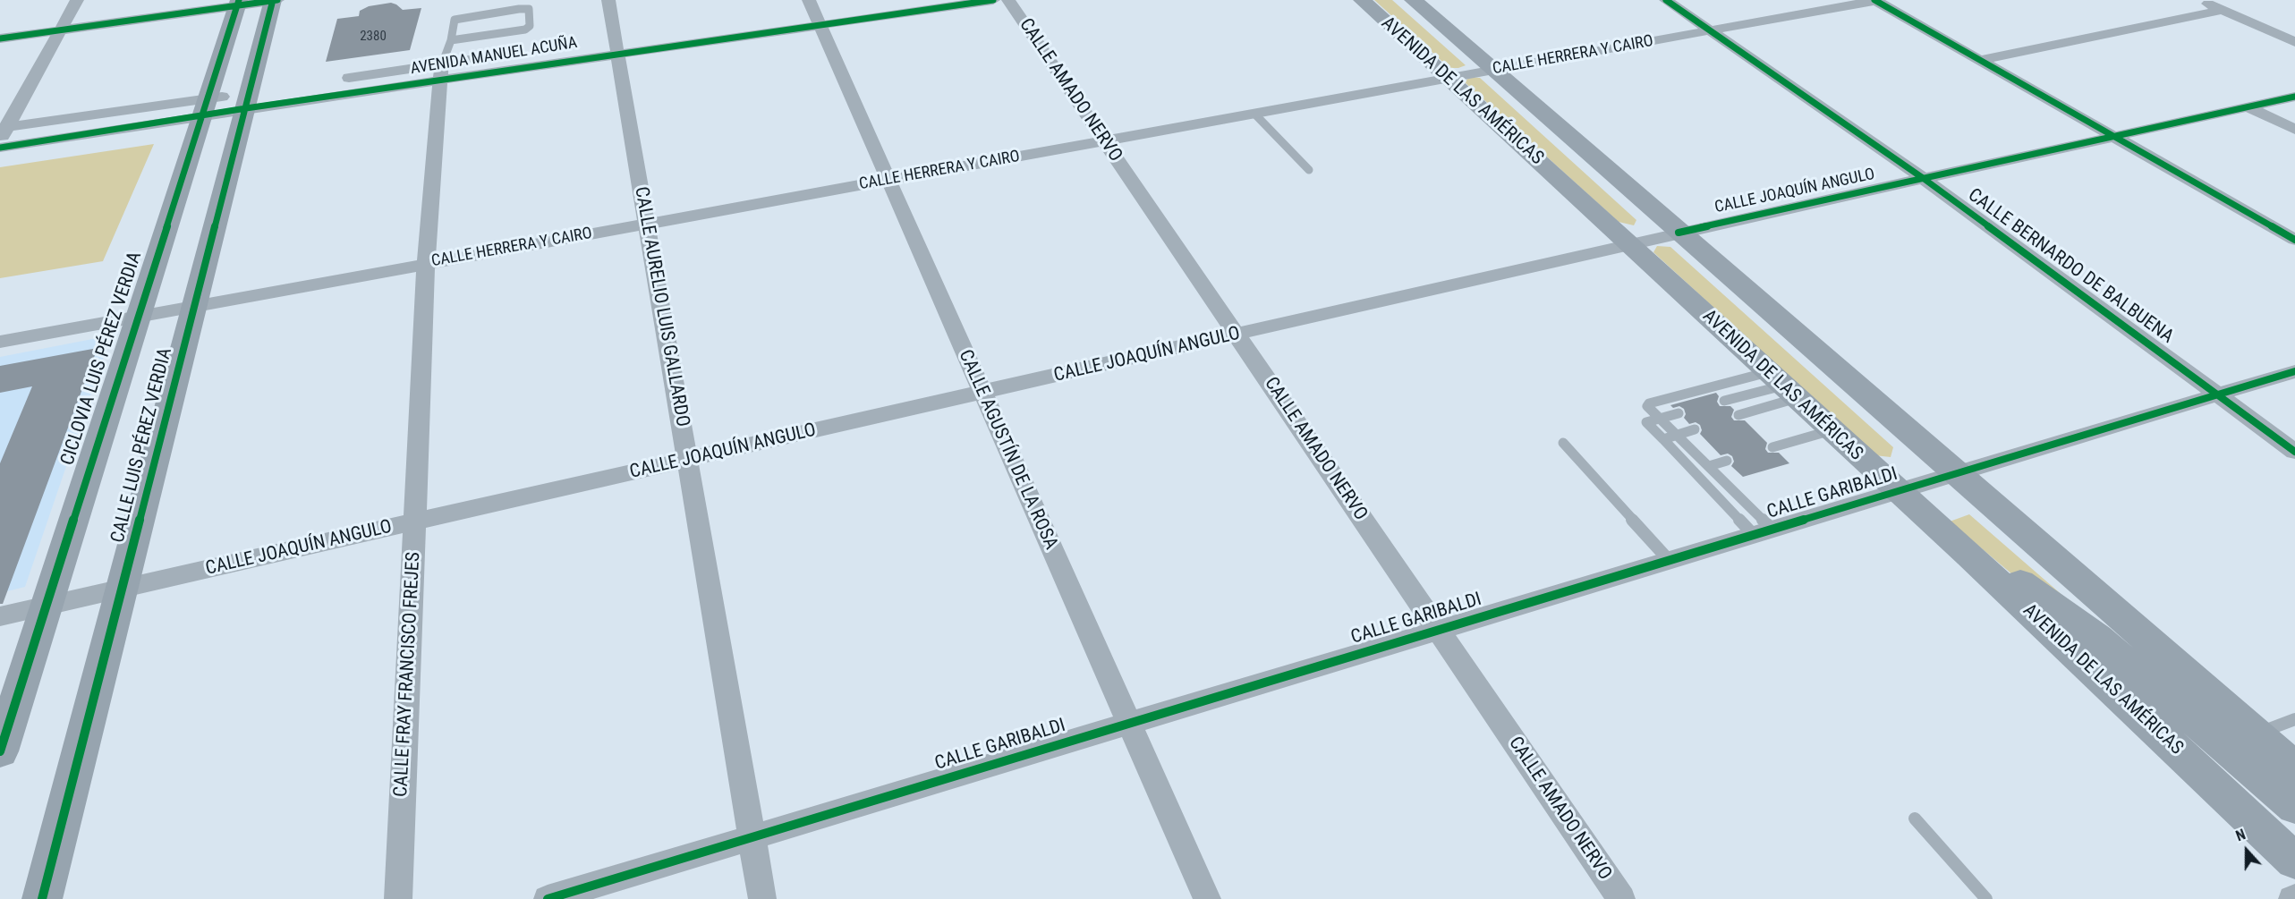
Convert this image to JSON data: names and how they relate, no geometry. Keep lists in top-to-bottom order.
{
  "streets": {
    "main road": ["AVENIDA DE LAS AMÉRICAS", "CALLE LUIS PÉREZ VERDIA"],
    "street": [
      "CALLE HERRERA Y CAIRO",
      "AVENIDA MANUEL ACUÑA",
      "CALLE AMADO NERVO",
      "CALLE JOAQUÍN ANGULO",
      "CALLE BERNARDO DE BALBUENA",
      "CALLE AURELIO LUIS GALLARDO",
      "CALLE AGUSTÍN DE LA ROSA",
      "CALLE GARIBALDI",
      "CALLE FRAY FRANCISCO FREJES"
    ],
    "cycle path": ["CICLOVIA LUIS PÉREZ VERDIA"]
  },
  "crossings": [
    ["CALLE HERRERA Y CAIRO", "CALLE AMADO NERVO"],
    ["CALLE HERRERA Y CAIRO", "AVENIDA DE LAS AMÉRICAS"],
    ["CALLE HERRERA Y CAIRO", "CALLE BERNARDO DE BALBUENA"],
    ["CALLE HERRERA Y CAIRO", "CALLE AURELIO LUIS GALLARDO"],
    ["CALLE HERRERA Y CAIRO", "CALLE LUIS PÉREZ VERDIA"],
    ["CALLE HERRERA Y CAIRO", "CALLE AGUSTÍN DE LA ROSA"],
    ["CALLE HERRERA Y CAIRO", "CALLE FRAY FRANCISCO FREJES"],
    ["AVENIDA MANUEL ACUÑA", "CALLE AURELIO LUIS GALLARDO"],
    ["AVENIDA MANUEL ACUÑA", "CALLE LUIS PÉREZ VERDIA"],
    ["AVENIDA MANUEL ACUÑA", "CALLE AGUSTÍN DE LA ROSA"],
    ["AVENIDA MANUEL ACUÑA", "CALLE FRAY FRANCISCO FREJES"],
    ["CALLE AMADO NERVO", "CALLE JOAQUÍN ANGULO"],
    ["CALLE AMADO NERVO", "CALLE GARIBALDI"],
    ["AVENIDA DE LAS AMÉRICAS", "CALLE JOAQUÍN ANGULO"],
    ["AVENIDA DE LAS AMÉRICAS", "CALLE GARIBALDI"],
    ["CALLE JOAQUÍN ANGULO", "CALLE BERNARDO DE BALBUENA"],
    ["CALLE JOAQUÍN ANGULO", "CALLE AURELIO LUIS GALLARDO"],
    ["CALLE JOAQUÍN ANGULO", "CALLE LUIS PÉREZ VERDIA"],
    ["CALLE JOAQUÍN ANGULO", "CALLE AGUSTÍN DE LA ROSA"],
    ["CALLE JOAQUÍN ANGULO", "CALLE FRAY FRANCISCO FREJES"],
    ["CALLE BERNARDO DE BALBUENA", "CALLE GARIBALDI"],
    ["CALLE AURELIO LUIS GALLARDO", "CALLE GARIBALDI"],
    ["CALLE AGUSTÍN DE LA ROSA", "CALLE GARIBALDI"]
  ],
  "house_numbers": ["2380"],
  "north": "top"
}
